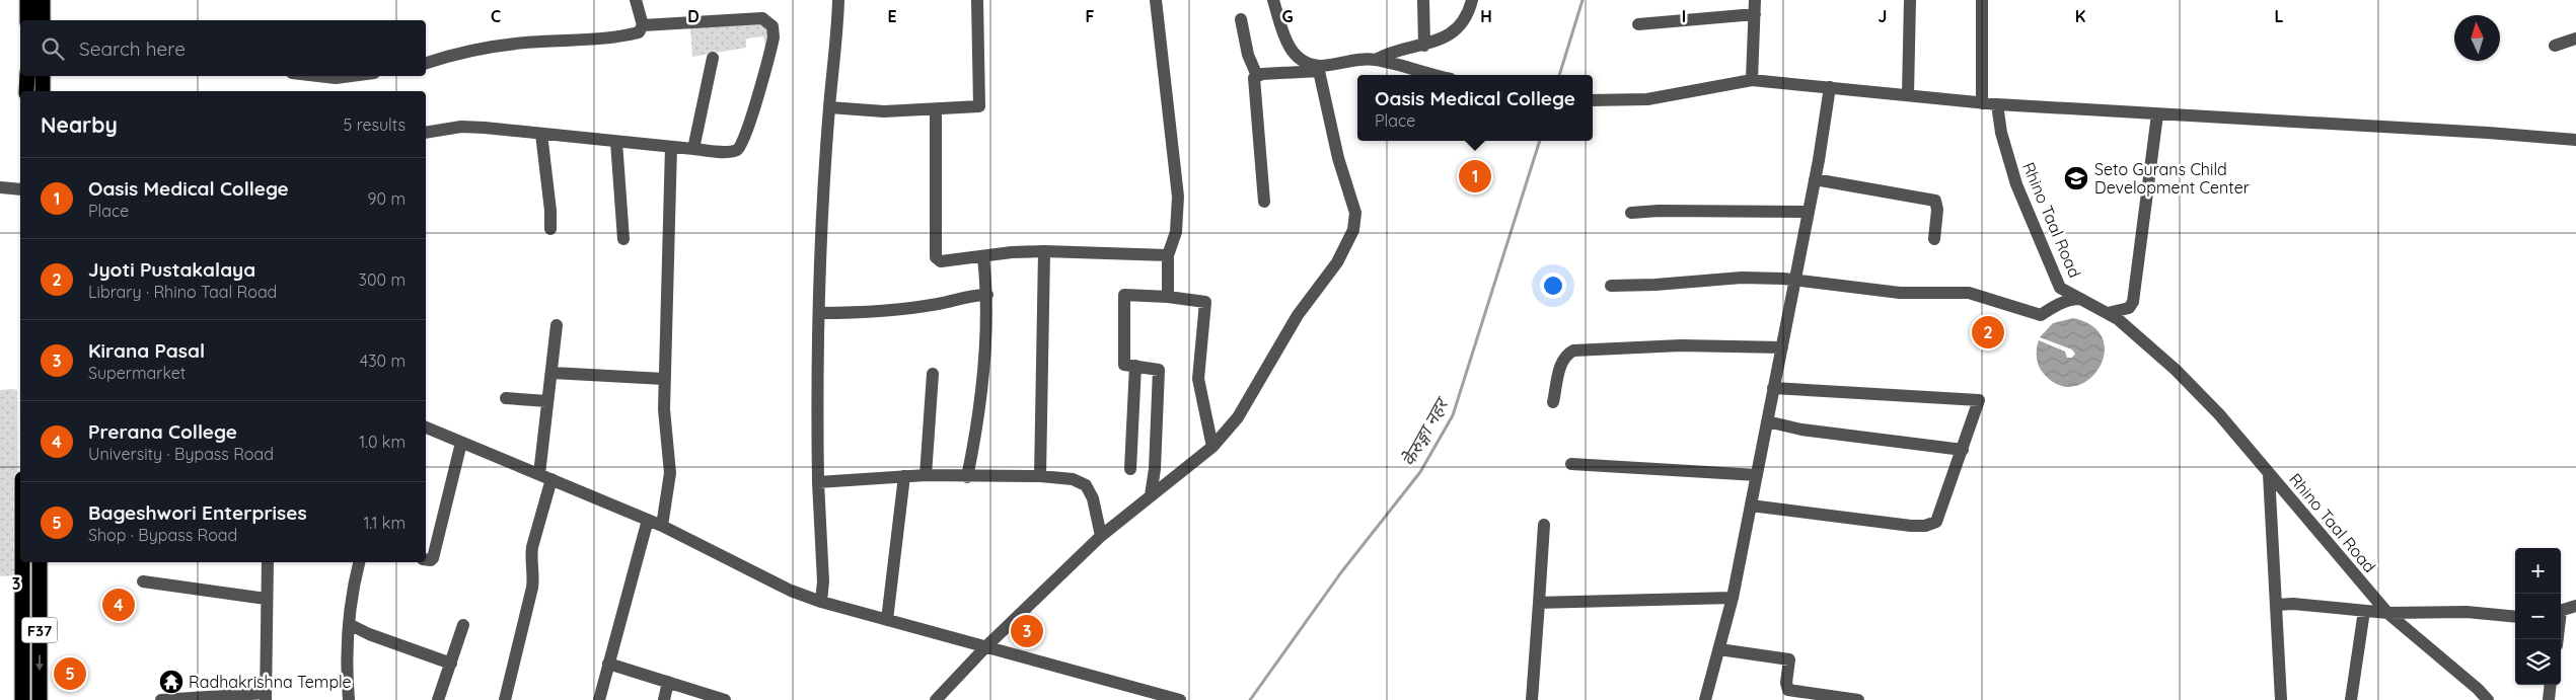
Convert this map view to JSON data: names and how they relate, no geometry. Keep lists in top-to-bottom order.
{
  "streets": {
    "highway": ["F37"],
    "street": ["Rhino Taal Road"]
  },
  "water": ["केेरुङ्गा नहर"],
  "places": {
    "school or university": ["Seto Gurans Child Development Center"],
    "temple": ["Radhakrishna Temple"]
  },
  "north": "top",
  "page": {
    "search": "Search here",
    "popup": ["Oasis Medical College", "Place"],
    "heading": ["Nearby", "5 results"],
    "list": [
      {
        "mark": "1",
        "name": "Oasis Medical College",
        "note": "Place",
        "value": "90 m"
      },
      {
        "mark": "2",
        "name": "Jyoti Pustakalaya",
        "note": "Library · Rhino Taal Road",
        "value": "300 m"
      },
      {
        "mark": "3",
        "name": "Kirana Pasal",
        "note": "Supermarket",
        "value": "430 m"
      },
      {
        "mark": "4",
        "name": "Prerana College",
        "note": "University · Bypass Road",
        "value": "1.0 km"
      },
      {
        "mark": "5",
        "name": "Bageshwori Enterprises",
        "note": "Shop · Bypass Road",
        "value": "1.1 km"
      }
    ],
    "pins": [
      "1",
      "2",
      "4",
      "3",
      "5"
    ],
    "map_buttons": ["+", "−"]
  },
  "grid": {
    "columns": [
      "C",
      "D",
      "E",
      "F",
      "G",
      "H",
      "I",
      "J",
      "K",
      "L"
    ],
    "rows": ["3"]
  }
}
